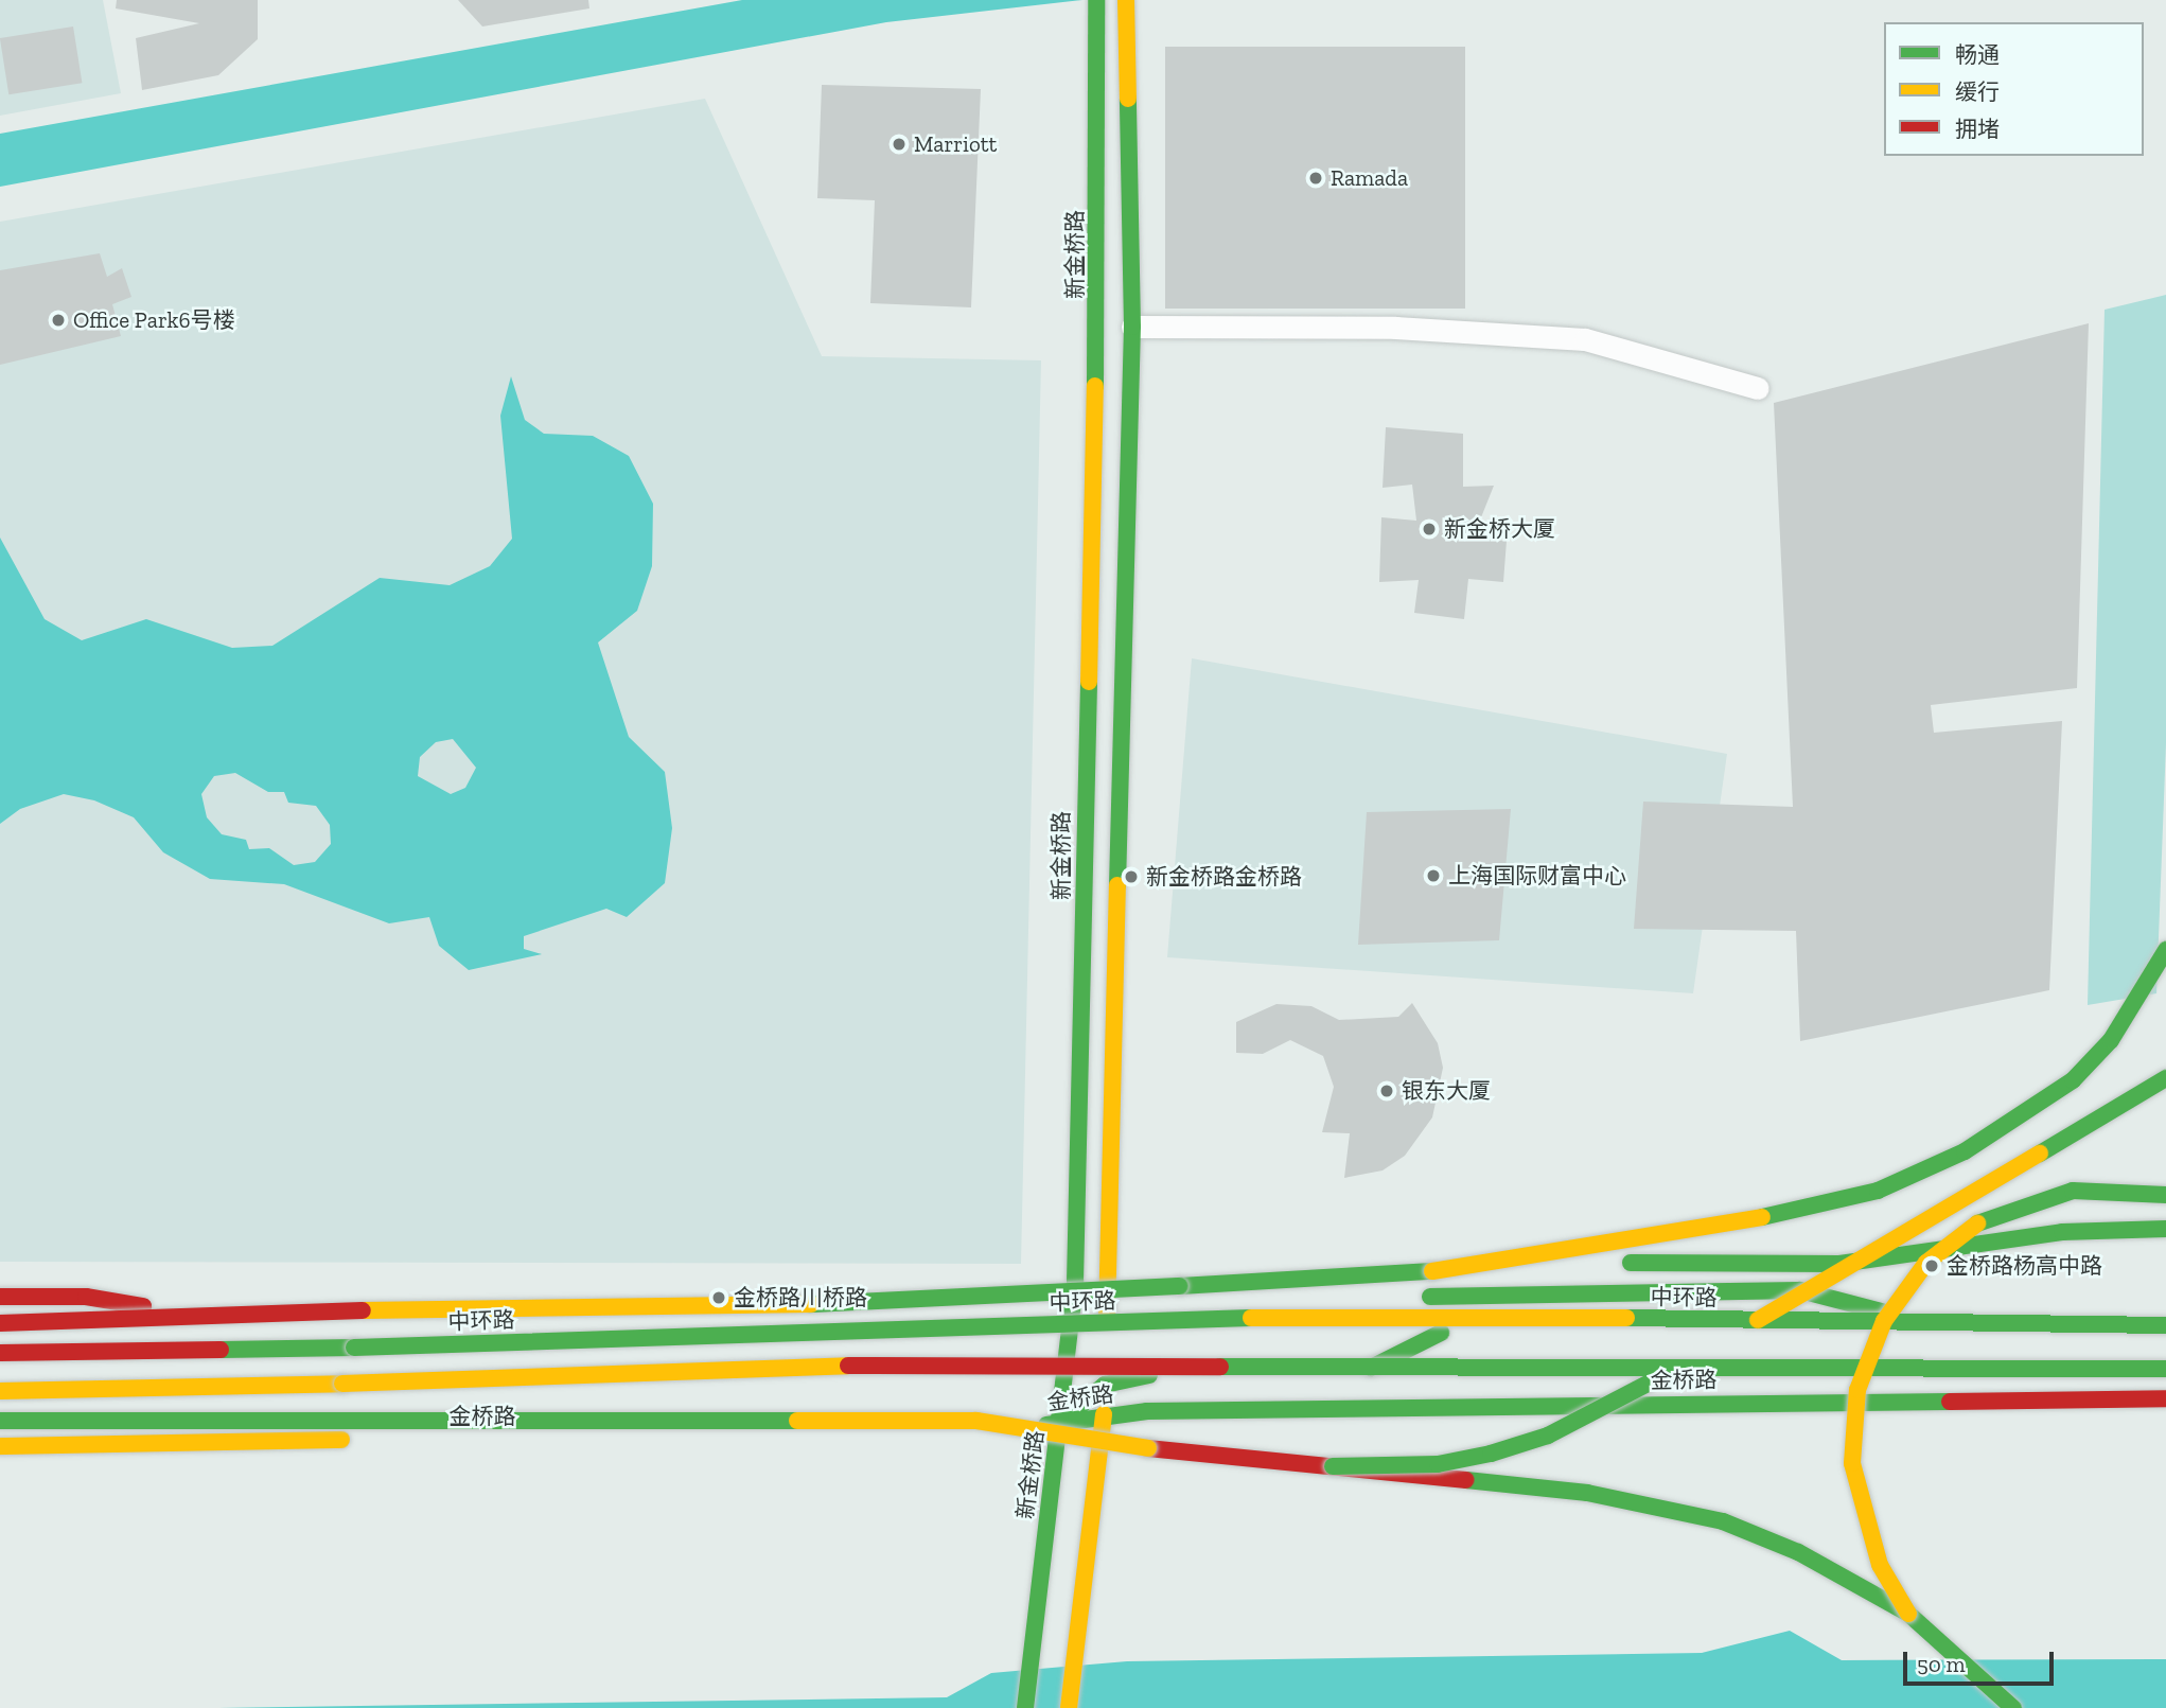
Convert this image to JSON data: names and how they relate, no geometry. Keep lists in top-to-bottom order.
{
  "streets": {
    "main road": ["新金桥路", "中环路", "金桥路"]
  },
  "crossings": [
    ["新金桥路", "金桥路"]
  ],
  "places": [
    "Marriott",
    "Ramada",
    "Office Park6号楼",
    "新金桥大厦",
    "上海国际财富中心",
    "新金桥路金桥路",
    "银东大厦",
    "金桥路杨高中路",
    "金桥路川桥路"
  ],
  "legend": ["畅通", "缓行", "拥堵"],
  "scale_bar": "50 m"
}
